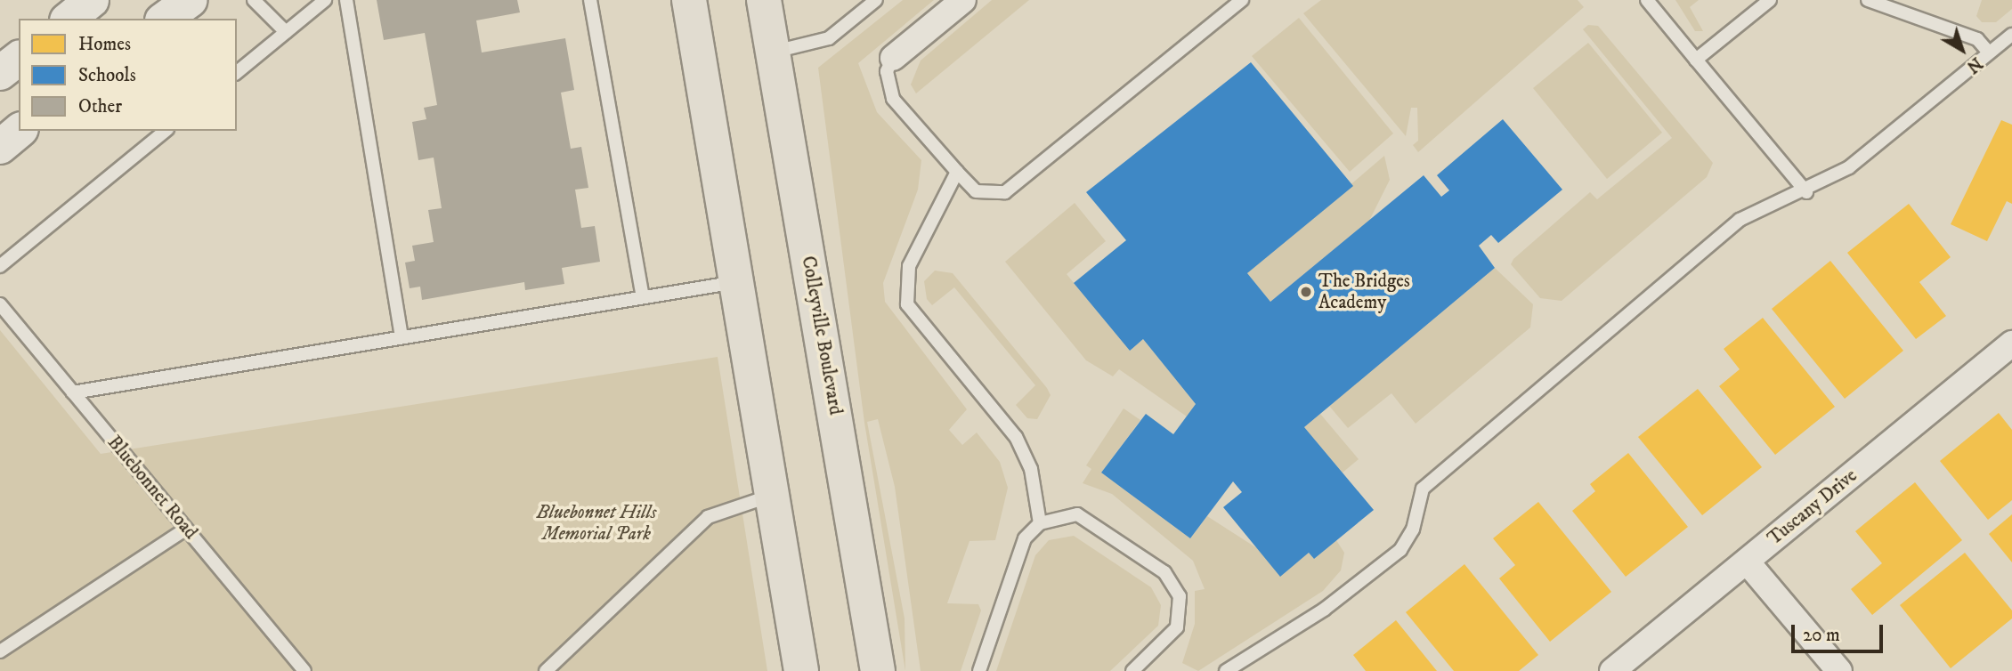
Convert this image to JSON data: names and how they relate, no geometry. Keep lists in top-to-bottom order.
{
  "streets": {
    "main road": ["Colleyville Boulevard"],
    "street": ["Tuscany Drive"],
    "lane": ["Bluebonnet Road"]
  },
  "parks": ["Bluebonnet Hills Memorial Park"],
  "places": ["The Bridges Academy"],
  "legend": ["Homes", "Schools", "Other"],
  "scale_bar": "20 m",
  "north": "bottom right"
}
